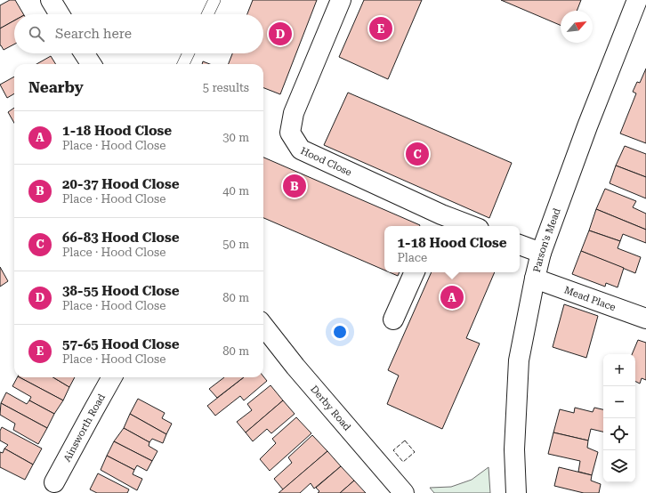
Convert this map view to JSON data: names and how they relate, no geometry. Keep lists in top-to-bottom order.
{
  "streets": {
    "street": [
      "Hood Close",
      "Parson's Mead",
      "Mead Place",
      "Derby Road",
      "Ainsworth Road"
    ]
  },
  "crossings": [
    ["Parson's Mead", "Mead Place"]
  ],
  "north": "top right",
  "page": {
    "search": "Search here",
    "pins": [
      "E",
      "D",
      "C",
      "B",
      "A"
    ],
    "heading": ["Nearby", "5 results"],
    "list": [
      {
        "mark": "A",
        "name": "1-18 Hood Close",
        "note": "Place · Hood Close",
        "value": "30 m"
      },
      {
        "mark": "B",
        "name": "20-37 Hood Close",
        "note": "Place · Hood Close",
        "value": "40 m"
      },
      {
        "mark": "C",
        "name": "66-83 Hood Close",
        "note": "Place · Hood Close",
        "value": "50 m"
      },
      {
        "mark": "D",
        "name": "38-55 Hood Close",
        "note": "Place · Hood Close",
        "value": "80 m"
      },
      {
        "mark": "E",
        "name": "57-65 Hood Close",
        "note": "Place · Hood Close",
        "value": "80 m"
      }
    ],
    "popup": ["1-18 Hood Close", "Place"],
    "map_buttons": ["+", "−"]
  }
}
